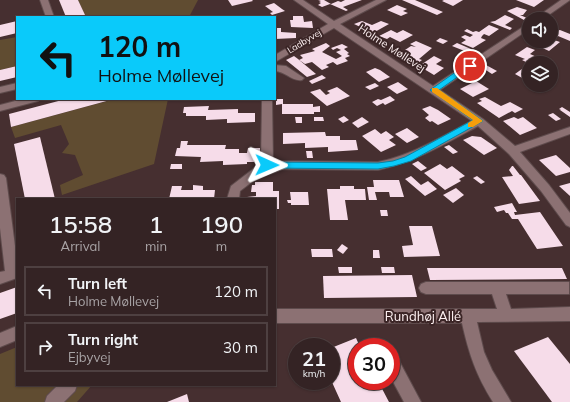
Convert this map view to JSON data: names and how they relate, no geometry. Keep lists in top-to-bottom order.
{
  "streets": {
    "street": ["Ladbyvej", "Holme Møllevej", "Rundhøj Allé"]
  },
  "crossings": [
    ["Ladbyvej", "Holme Møllevej"]
  ],
  "page": {
    "turn": ["120 m", "Holme Møllevej"],
    "eta": [
      "15:58",
      "Arrival",
      "1",
      "min",
      "190",
      "m"
    ],
    "list": [
      {
        "name": "Turn left",
        "note": "Holme Møllevej",
        "value": "120 m"
      },
      {
        "name": "Turn right",
        "note": "Ejbyvej",
        "value": "30 m"
      }
    ],
    "speed": "21 km/h",
    "limit": "30"
  }
}
